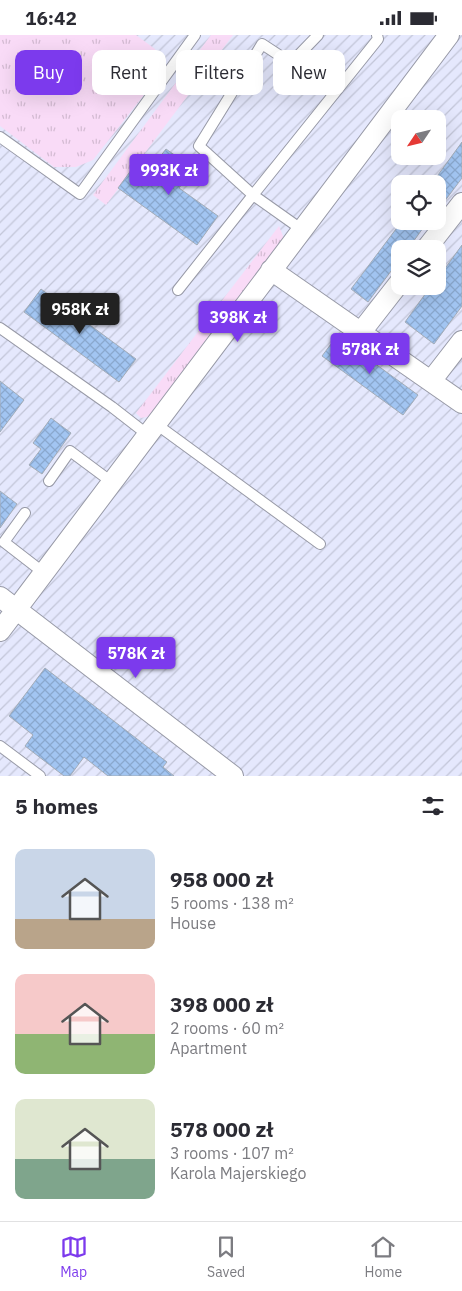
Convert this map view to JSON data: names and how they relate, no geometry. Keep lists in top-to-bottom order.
{
  "north": "bottom left",
  "page": {
    "status": "16:42",
    "chip": [
      "Buy",
      "Rent",
      "Filters",
      "New"
    ],
    "price": [
      "993K zł",
      "958K zł",
      "398K zł",
      "578K zł",
      "578K zł"
    ],
    "heading": "5 homes",
    "list": [
      {
        "name": "958 000 zł",
        "note": "5 rooms · 138 m² · House"
      },
      {
        "name": "398 000 zł",
        "note": "2 rooms · 60 m² · Apartment"
      },
      {
        "name": "578 000 zł",
        "note": "3 rooms · 107 m² · Karola Majerskiego"
      }
    ],
    "tabs": ["Map", "Saved", "Home"]
  }
}
